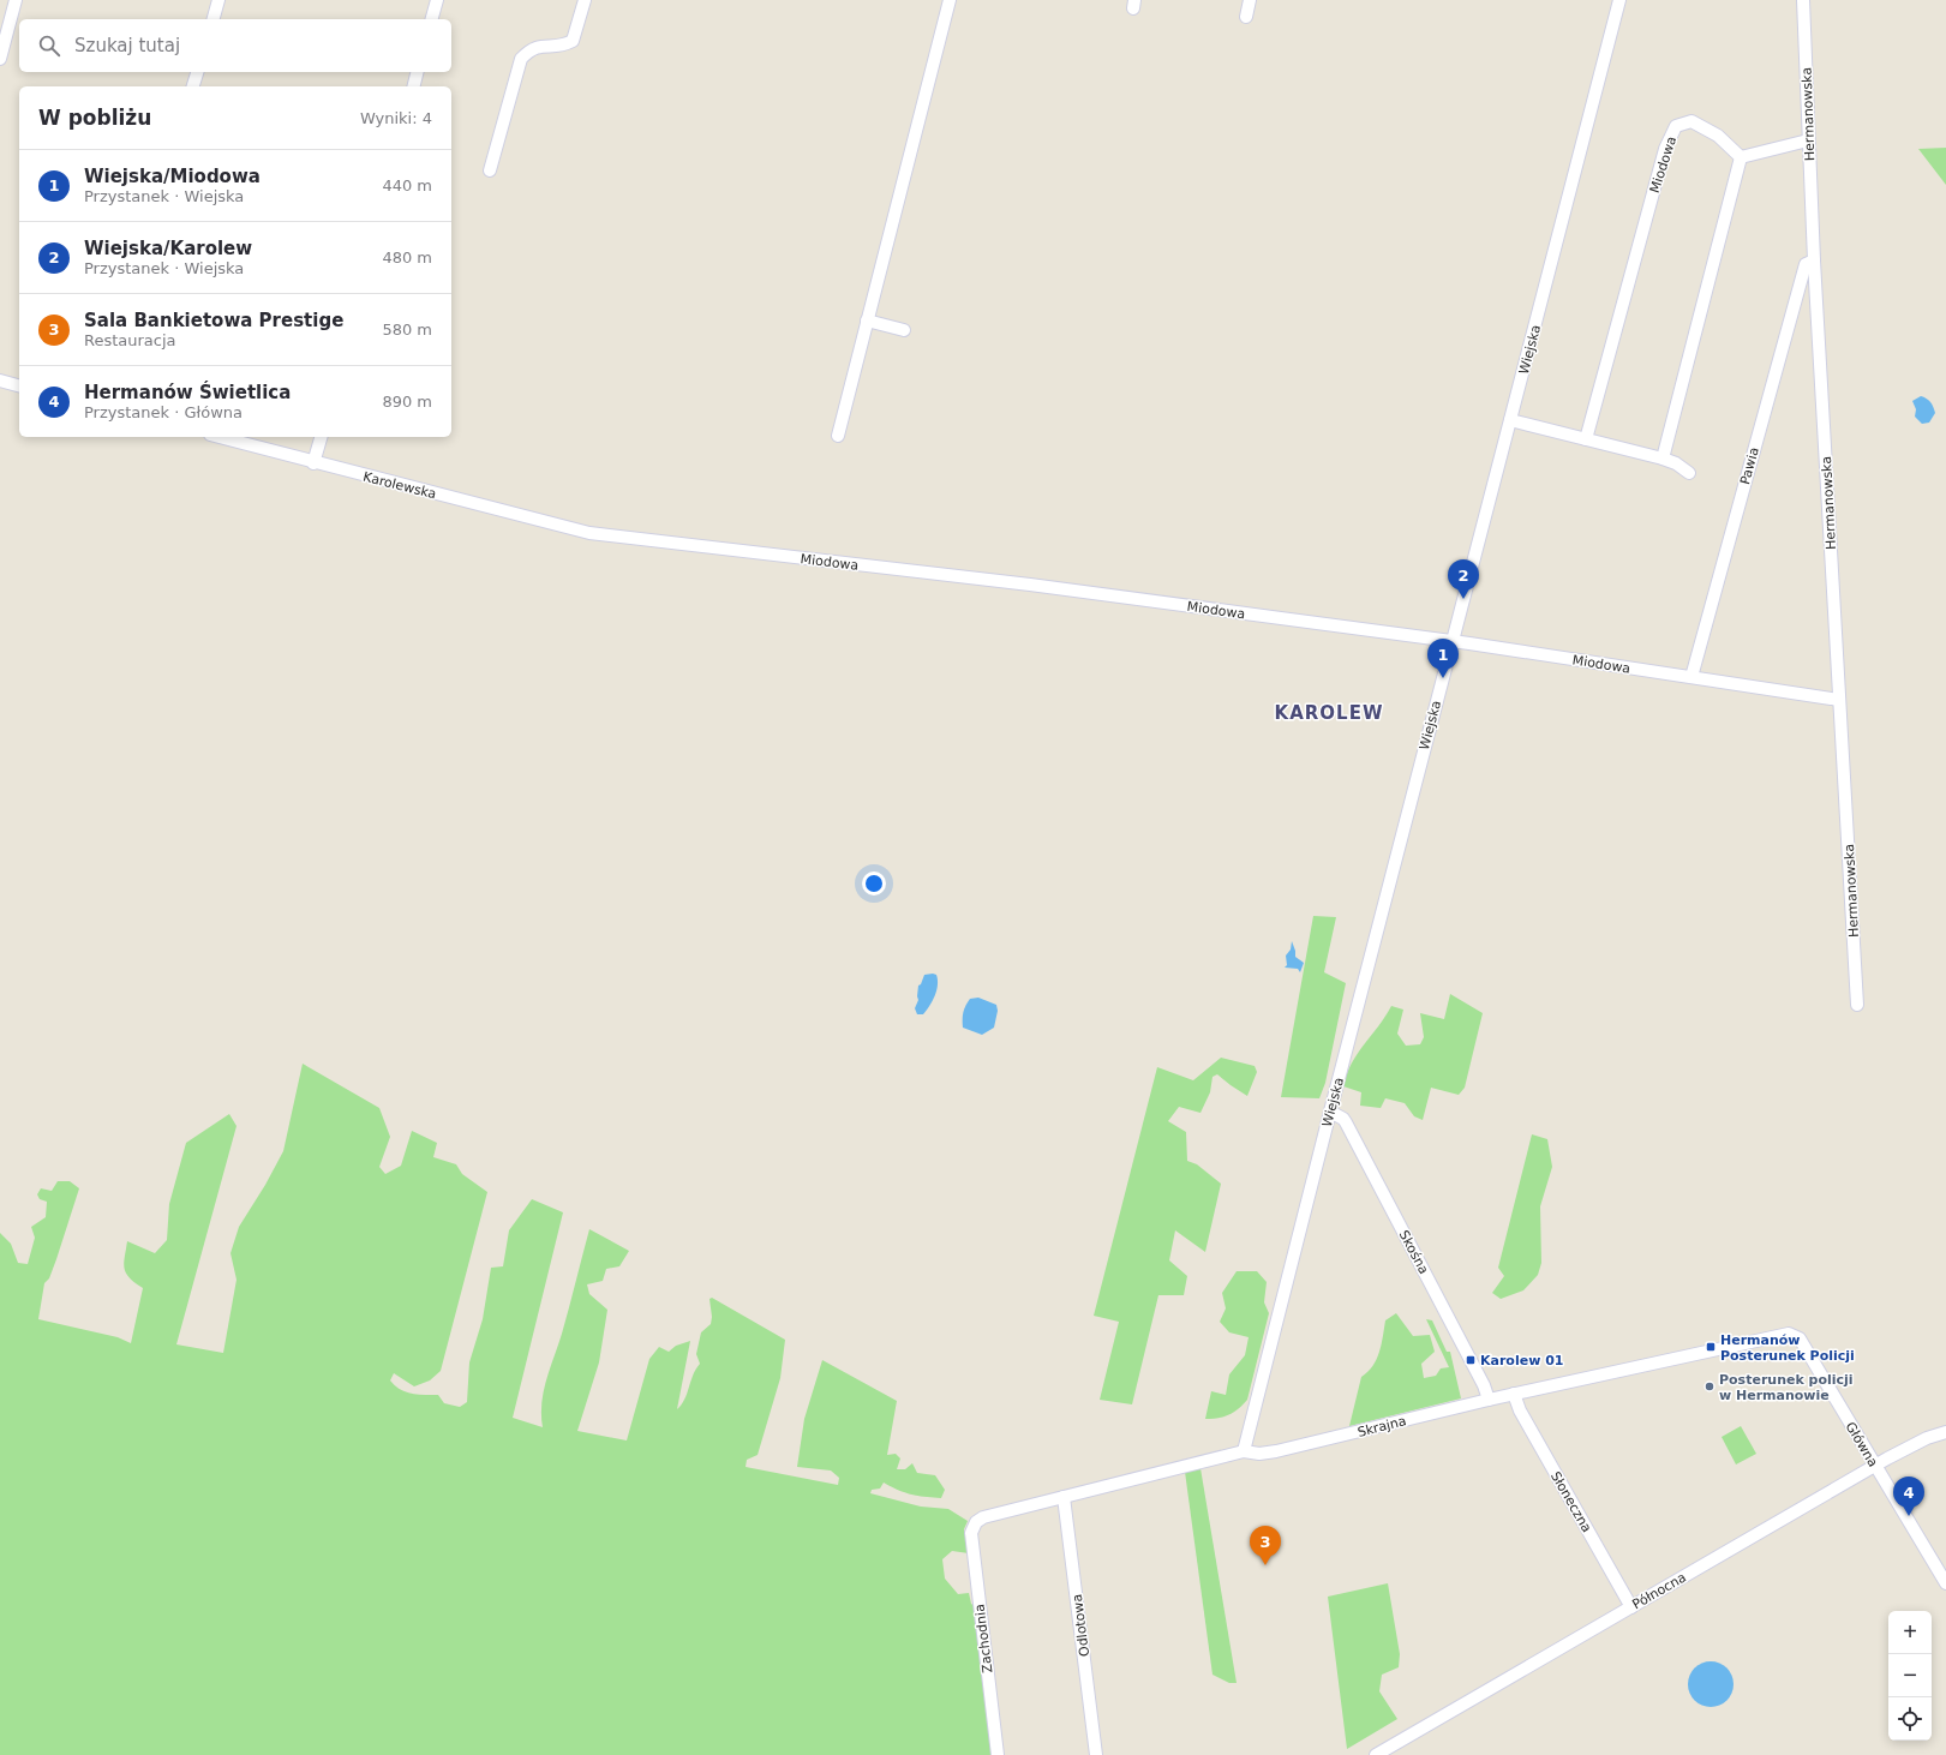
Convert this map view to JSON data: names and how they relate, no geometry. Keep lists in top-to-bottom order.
{
  "streets": {
    "street": [
      "Hermanowska",
      "Miodowa",
      "Wiejska",
      "Pawia",
      "Karolewska",
      "Skośna",
      "Skrajna",
      "Główna",
      "Słoneczna",
      "Północna",
      "Odlotowa",
      "Zachodnia"
    ]
  },
  "crossings": [
    ["Hermanowska", "Miodowa"],
    ["Hermanowska", "Pawia"],
    ["Miodowa", "Wiejska"],
    ["Miodowa", "Pawia"],
    ["Miodowa", "Karolewska"],
    ["Wiejska", "Skośna"],
    ["Wiejska", "Skrajna"],
    ["Skośna", "Skrajna"],
    ["Skrajna", "Główna"],
    ["Skrajna", "Słoneczna"],
    ["Skrajna", "Odlotowa"],
    ["Skrajna", "Zachodnia"],
    ["Główna", "Północna"],
    ["Słoneczna", "Północna"]
  ],
  "districts": ["KAROLEW"],
  "places": {
    "transit": ["Hermanów Posterunek Policji", "Karolew 01"],
    "other": ["Posterunek policji w Hermanowie"]
  },
  "page": {
    "search": "Szukaj tutaj",
    "heading": ["W pobliżu", "Wyniki: 4"],
    "list": [
      {
        "mark": "1",
        "name": "Wiejska/Miodowa",
        "note": "Przystanek · Wiejska",
        "value": "440 m"
      },
      {
        "mark": "2",
        "name": "Wiejska/Karolew",
        "note": "Przystanek · Wiejska",
        "value": "480 m"
      },
      {
        "mark": "3",
        "name": "Sala Bankietowa Prestige",
        "note": "Restauracja",
        "value": "580 m"
      },
      {
        "mark": "4",
        "name": "Hermanów Świetlica",
        "note": "Przystanek · Główna",
        "value": "890 m"
      }
    ],
    "pins": [
      "2",
      "1",
      "4",
      "3"
    ],
    "map_buttons": ["+", "−"]
  }
}
